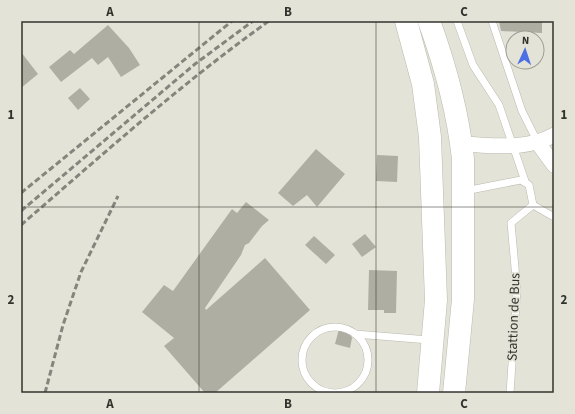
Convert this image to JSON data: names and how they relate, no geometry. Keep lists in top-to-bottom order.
{
  "streets": {
    "lane": ["Stattion de Bus"]
  },
  "north": "top",
  "grid": {
    "columns": ["A", "B", "C"],
    "rows": ["1", "2"]
  }
}
